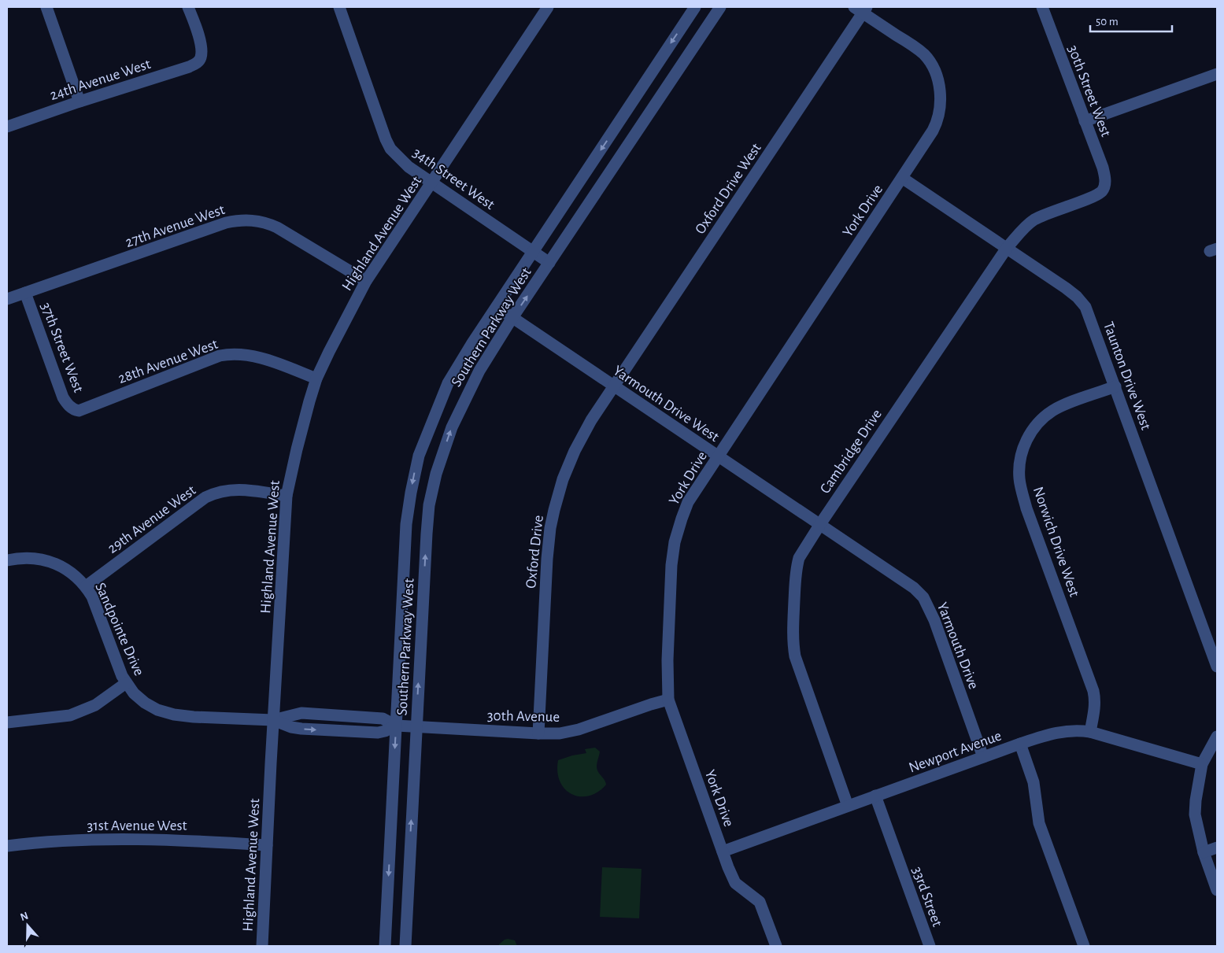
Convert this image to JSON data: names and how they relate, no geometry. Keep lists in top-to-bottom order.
{
  "streets": {
    "street": [
      "24th Avenue West",
      "30th Street West",
      "34th Street West",
      "Oxford Drive West",
      "York Drive",
      "27th Avenue West",
      "Highland Avenue West",
      "Southern Parkway West",
      "37th Street West",
      "28th Avenue West",
      "Taunton Drive West",
      "Yarmouth Drive West",
      "Cambridge Drive",
      "29th Avenue West",
      "Norwich Drive West",
      "Oxford Drive",
      "Sandpointe Drive",
      "Yarmouth Drive",
      "30th Avenue",
      "Newport Avenue",
      "31st Avenue West",
      "33rd Street"
    ]
  },
  "crossings": [
    ["30th Street West", "Cambridge Drive"],
    ["34th Street West", "Highland Avenue West"],
    ["34th Street West", "Southern Parkway West"],
    ["Oxford Drive West", "York Drive"],
    ["Oxford Drive West", "Yarmouth Drive West"],
    ["Oxford Drive West", "Oxford Drive"],
    ["York Drive", "Taunton Drive West"],
    ["York Drive", "Yarmouth Drive West"],
    ["York Drive", "30th Avenue"],
    ["York Drive", "Newport Avenue"],
    ["27th Avenue West", "Highland Avenue West"],
    ["27th Avenue West", "37th Street West"],
    ["Highland Avenue West", "28th Avenue West"],
    ["Highland Avenue West", "29th Avenue West"],
    ["Highland Avenue West", "Sandpointe Drive"],
    ["Highland Avenue West", "31st Avenue West"],
    ["Southern Parkway West", "Yarmouth Drive West"],
    ["Southern Parkway West", "Sandpointe Drive"],
    ["Southern Parkway West", "30th Avenue"],
    ["37th Street West", "28th Avenue West"],
    ["Taunton Drive West", "Cambridge Drive"],
    ["Taunton Drive West", "Norwich Drive West"],
    ["Yarmouth Drive West", "Cambridge Drive"],
    ["Yarmouth Drive West", "Oxford Drive"],
    ["Yarmouth Drive West", "Yarmouth Drive"],
    ["Cambridge Drive", "Yarmouth Drive"],
    ["Cambridge Drive", "Newport Avenue"],
    ["29th Avenue West", "Sandpointe Drive"],
    ["Norwich Drive West", "Newport Avenue"],
    ["Oxford Drive", "30th Avenue"],
    ["Sandpointe Drive", "30th Avenue"],
    ["Yarmouth Drive", "Newport Avenue"],
    ["Newport Avenue", "33rd Street"]
  ],
  "scale_bar": "50 m",
  "north": "top"
}
